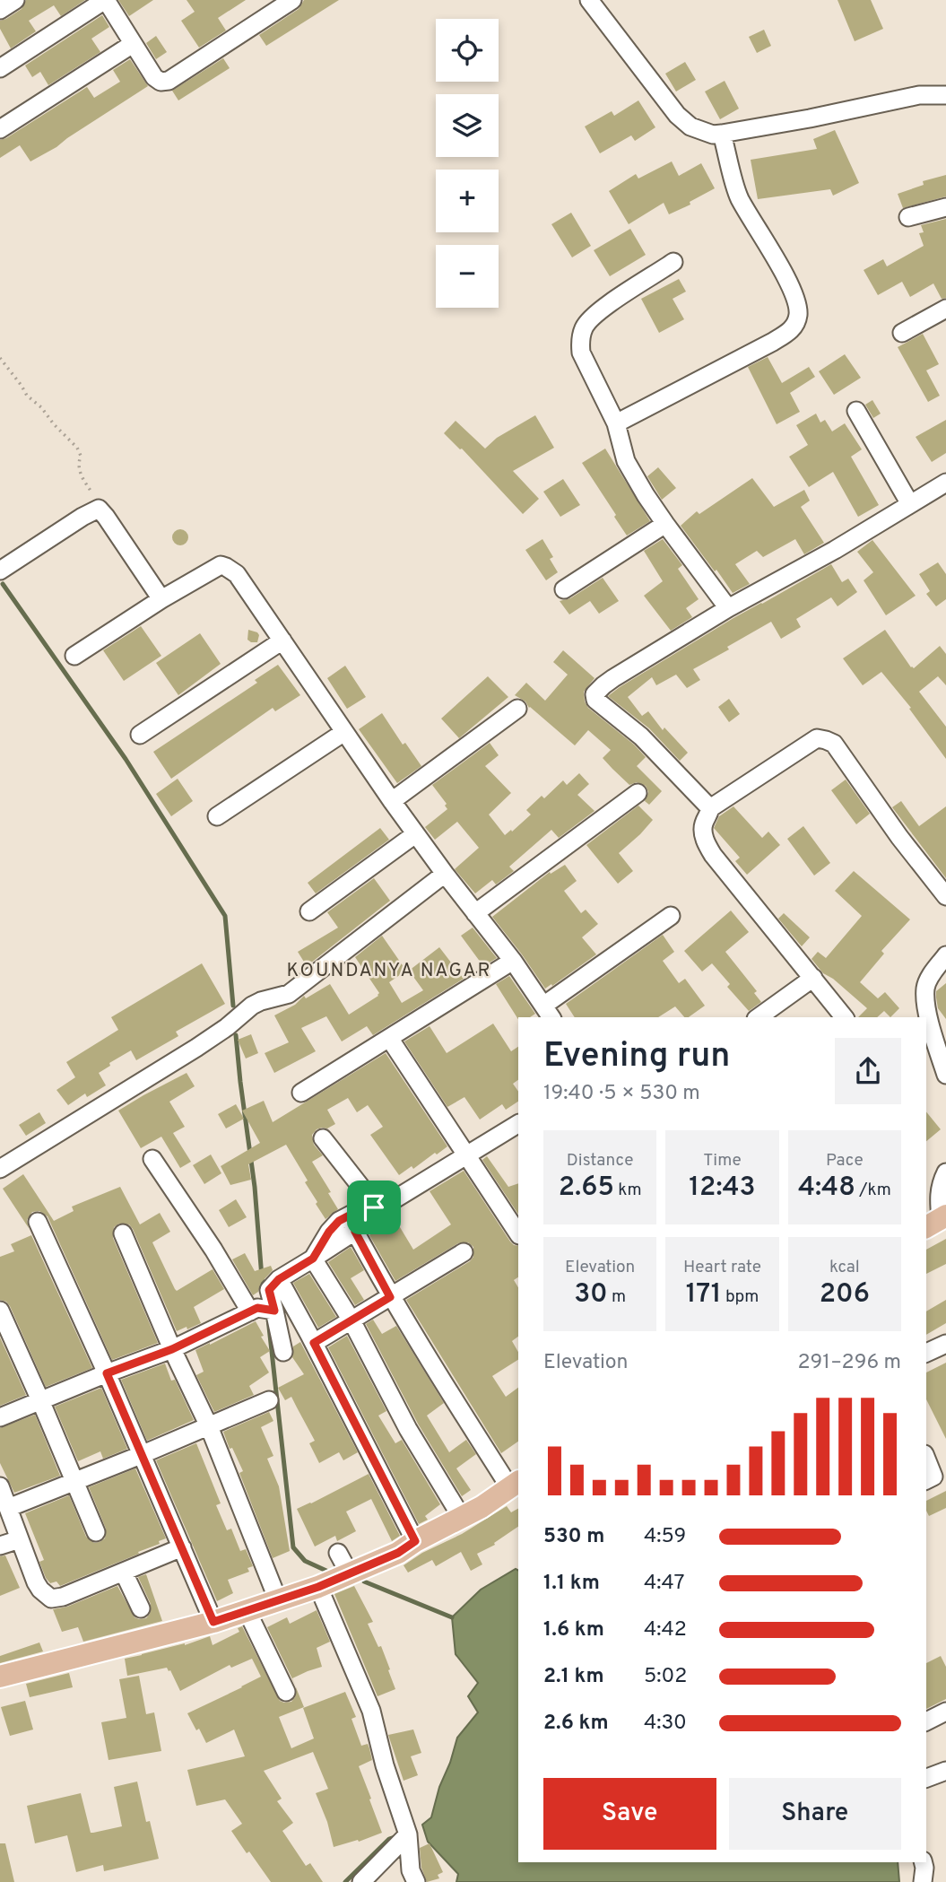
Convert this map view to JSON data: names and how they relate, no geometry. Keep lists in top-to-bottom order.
{
  "districts": ["KOUNDANYA NAGAR"],
  "page": {
    "map_buttons": ["+", "−"],
    "heading": ["Evening run", "19:40 · 5 × 530 m"],
    "stats": [
      ["Distance", "2.65 km"],
      ["Time", "12:43"],
      ["Pace", "4:48 /km"],
      ["Elevation", "30 m"],
      ["Heart rate", "171 bpm"],
      ["kcal", "206"]
    ],
    "chart": ["Elevation", "291–296 m"],
    "list": [
      {
        "name": "530 m",
        "note": "4:59"
      },
      {
        "name": "1.1 km",
        "note": "4:47"
      },
      {
        "name": "1.6 km",
        "note": "4:42"
      },
      {
        "name": "2.1 km",
        "note": "5:02"
      },
      {
        "name": "2.6 km",
        "note": "4:30"
      }
    ],
    "buttons": ["Save", "Share"]
  }
}
